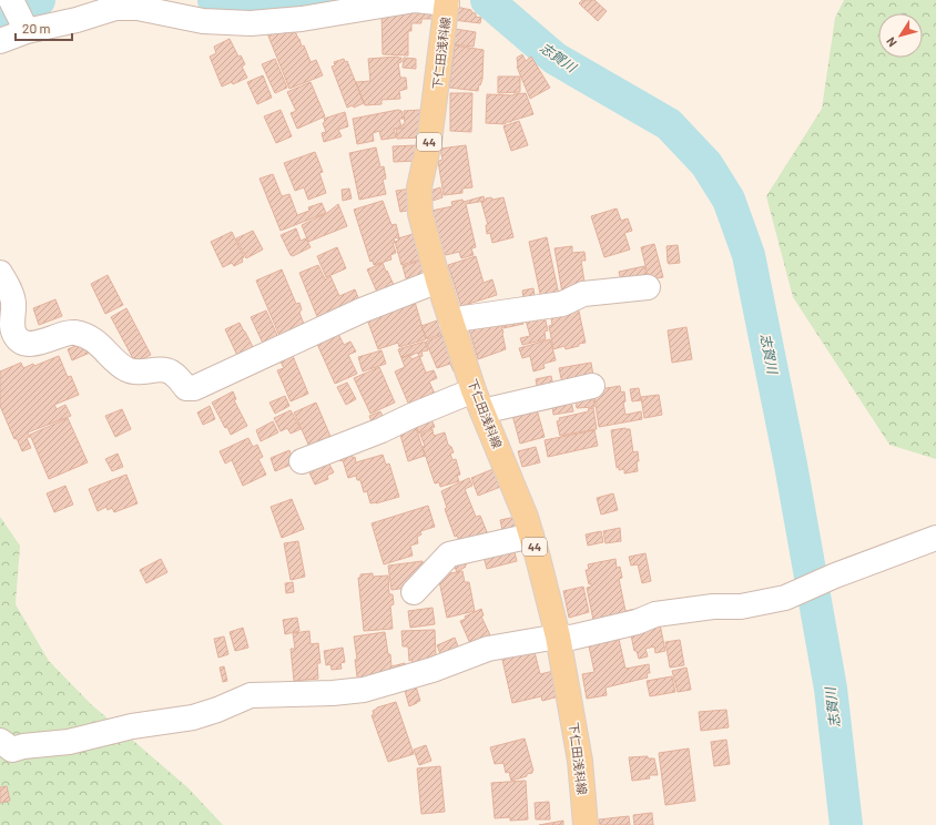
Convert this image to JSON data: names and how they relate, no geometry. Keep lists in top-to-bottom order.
{
  "streets": {
    "main road": ["下仁田浅科線", "44"]
  },
  "water": ["志賀川"],
  "scale_bar": "20 m",
  "north": "bottom left"
}
